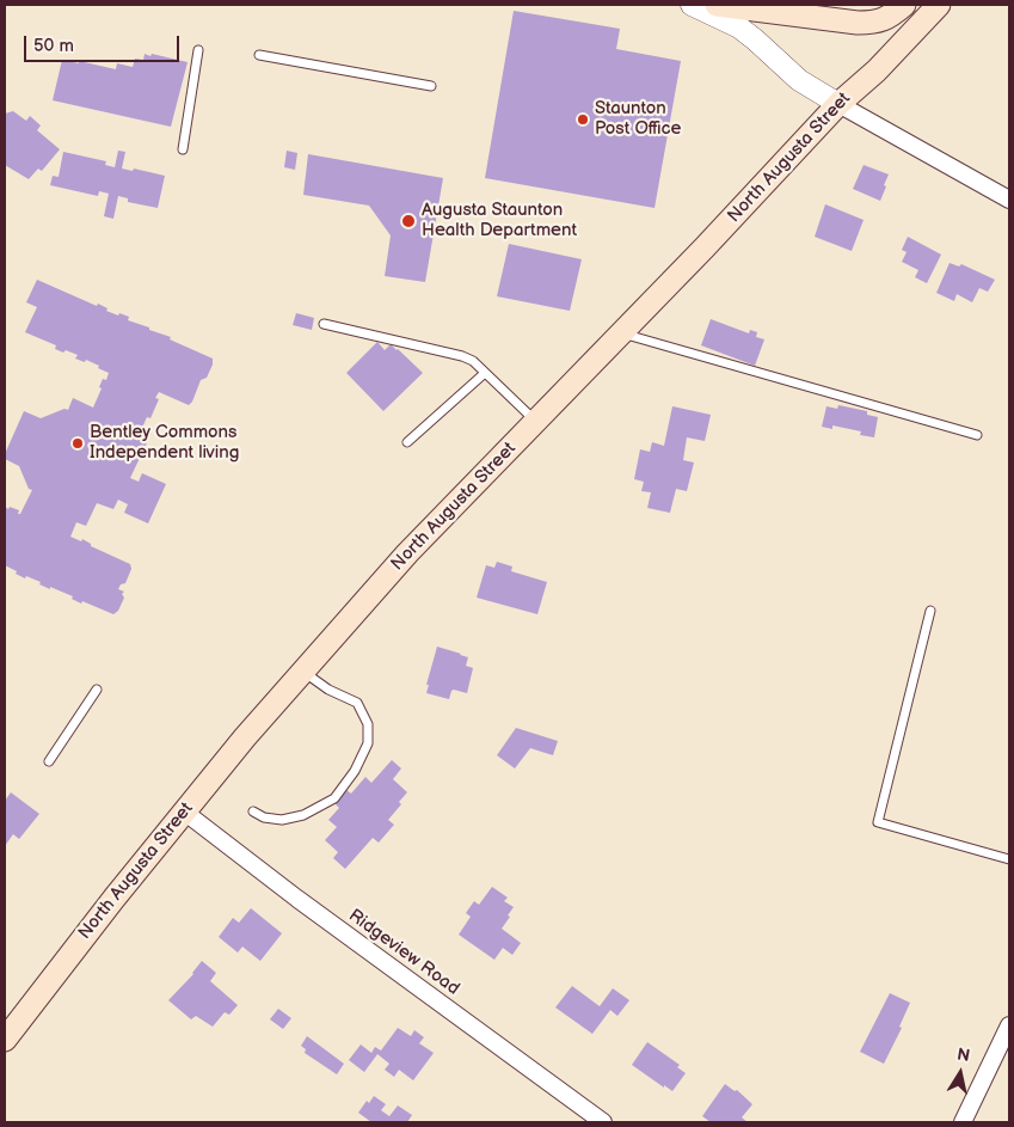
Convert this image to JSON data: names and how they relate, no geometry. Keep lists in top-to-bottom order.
{
  "streets": {
    "main road": ["North Augusta Street"],
    "street": ["Ridgeview Road"]
  },
  "crossings": [
    ["North Augusta Street", "Ridgeview Road"]
  ],
  "places": ["Staunton Post Office", "Augusta Staunton Health Department", "Bentley Commons Independent living"],
  "scale_bar": "50 m",
  "north": "top"
}
